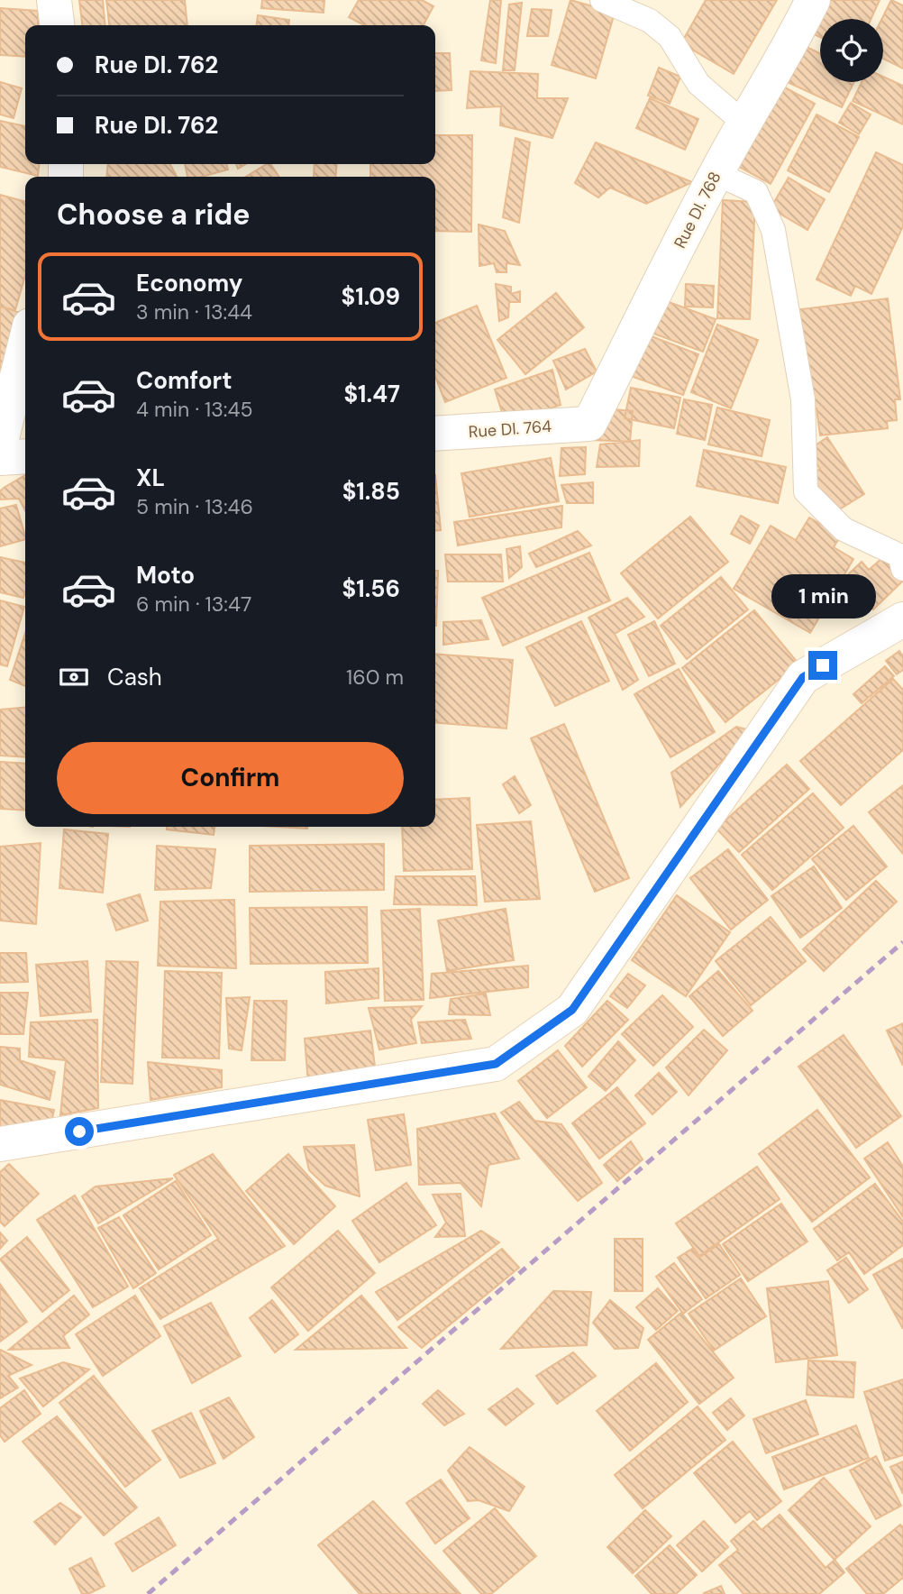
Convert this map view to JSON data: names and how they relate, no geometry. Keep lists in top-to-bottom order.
{
  "streets": {
    "street": ["Rue DI. 768", "Rue DI. 764"]
  },
  "crossings": [
    ["Rue DI. 768", "Rue DI. 764"]
  ],
  "page": {
    "banner": ["Rue DI. 762", "Rue DI. 762"],
    "heading": "Choose a ride",
    "list": [
      {
        "name": "Economy",
        "note": "3 min · 13:44",
        "value": "$1.09"
      },
      {
        "name": "Comfort",
        "note": "4 min · 13:45",
        "value": "$1.47"
      },
      {
        "name": "XL",
        "note": "5 min · 13:46",
        "value": "$1.85"
      },
      {
        "name": "Moto",
        "note": "6 min · 13:47",
        "value": "$1.56"
      }
    ],
    "bubble": "1 min",
    "pay": ["Cash", "160 m"],
    "buttons": "Confirm"
  }
}
